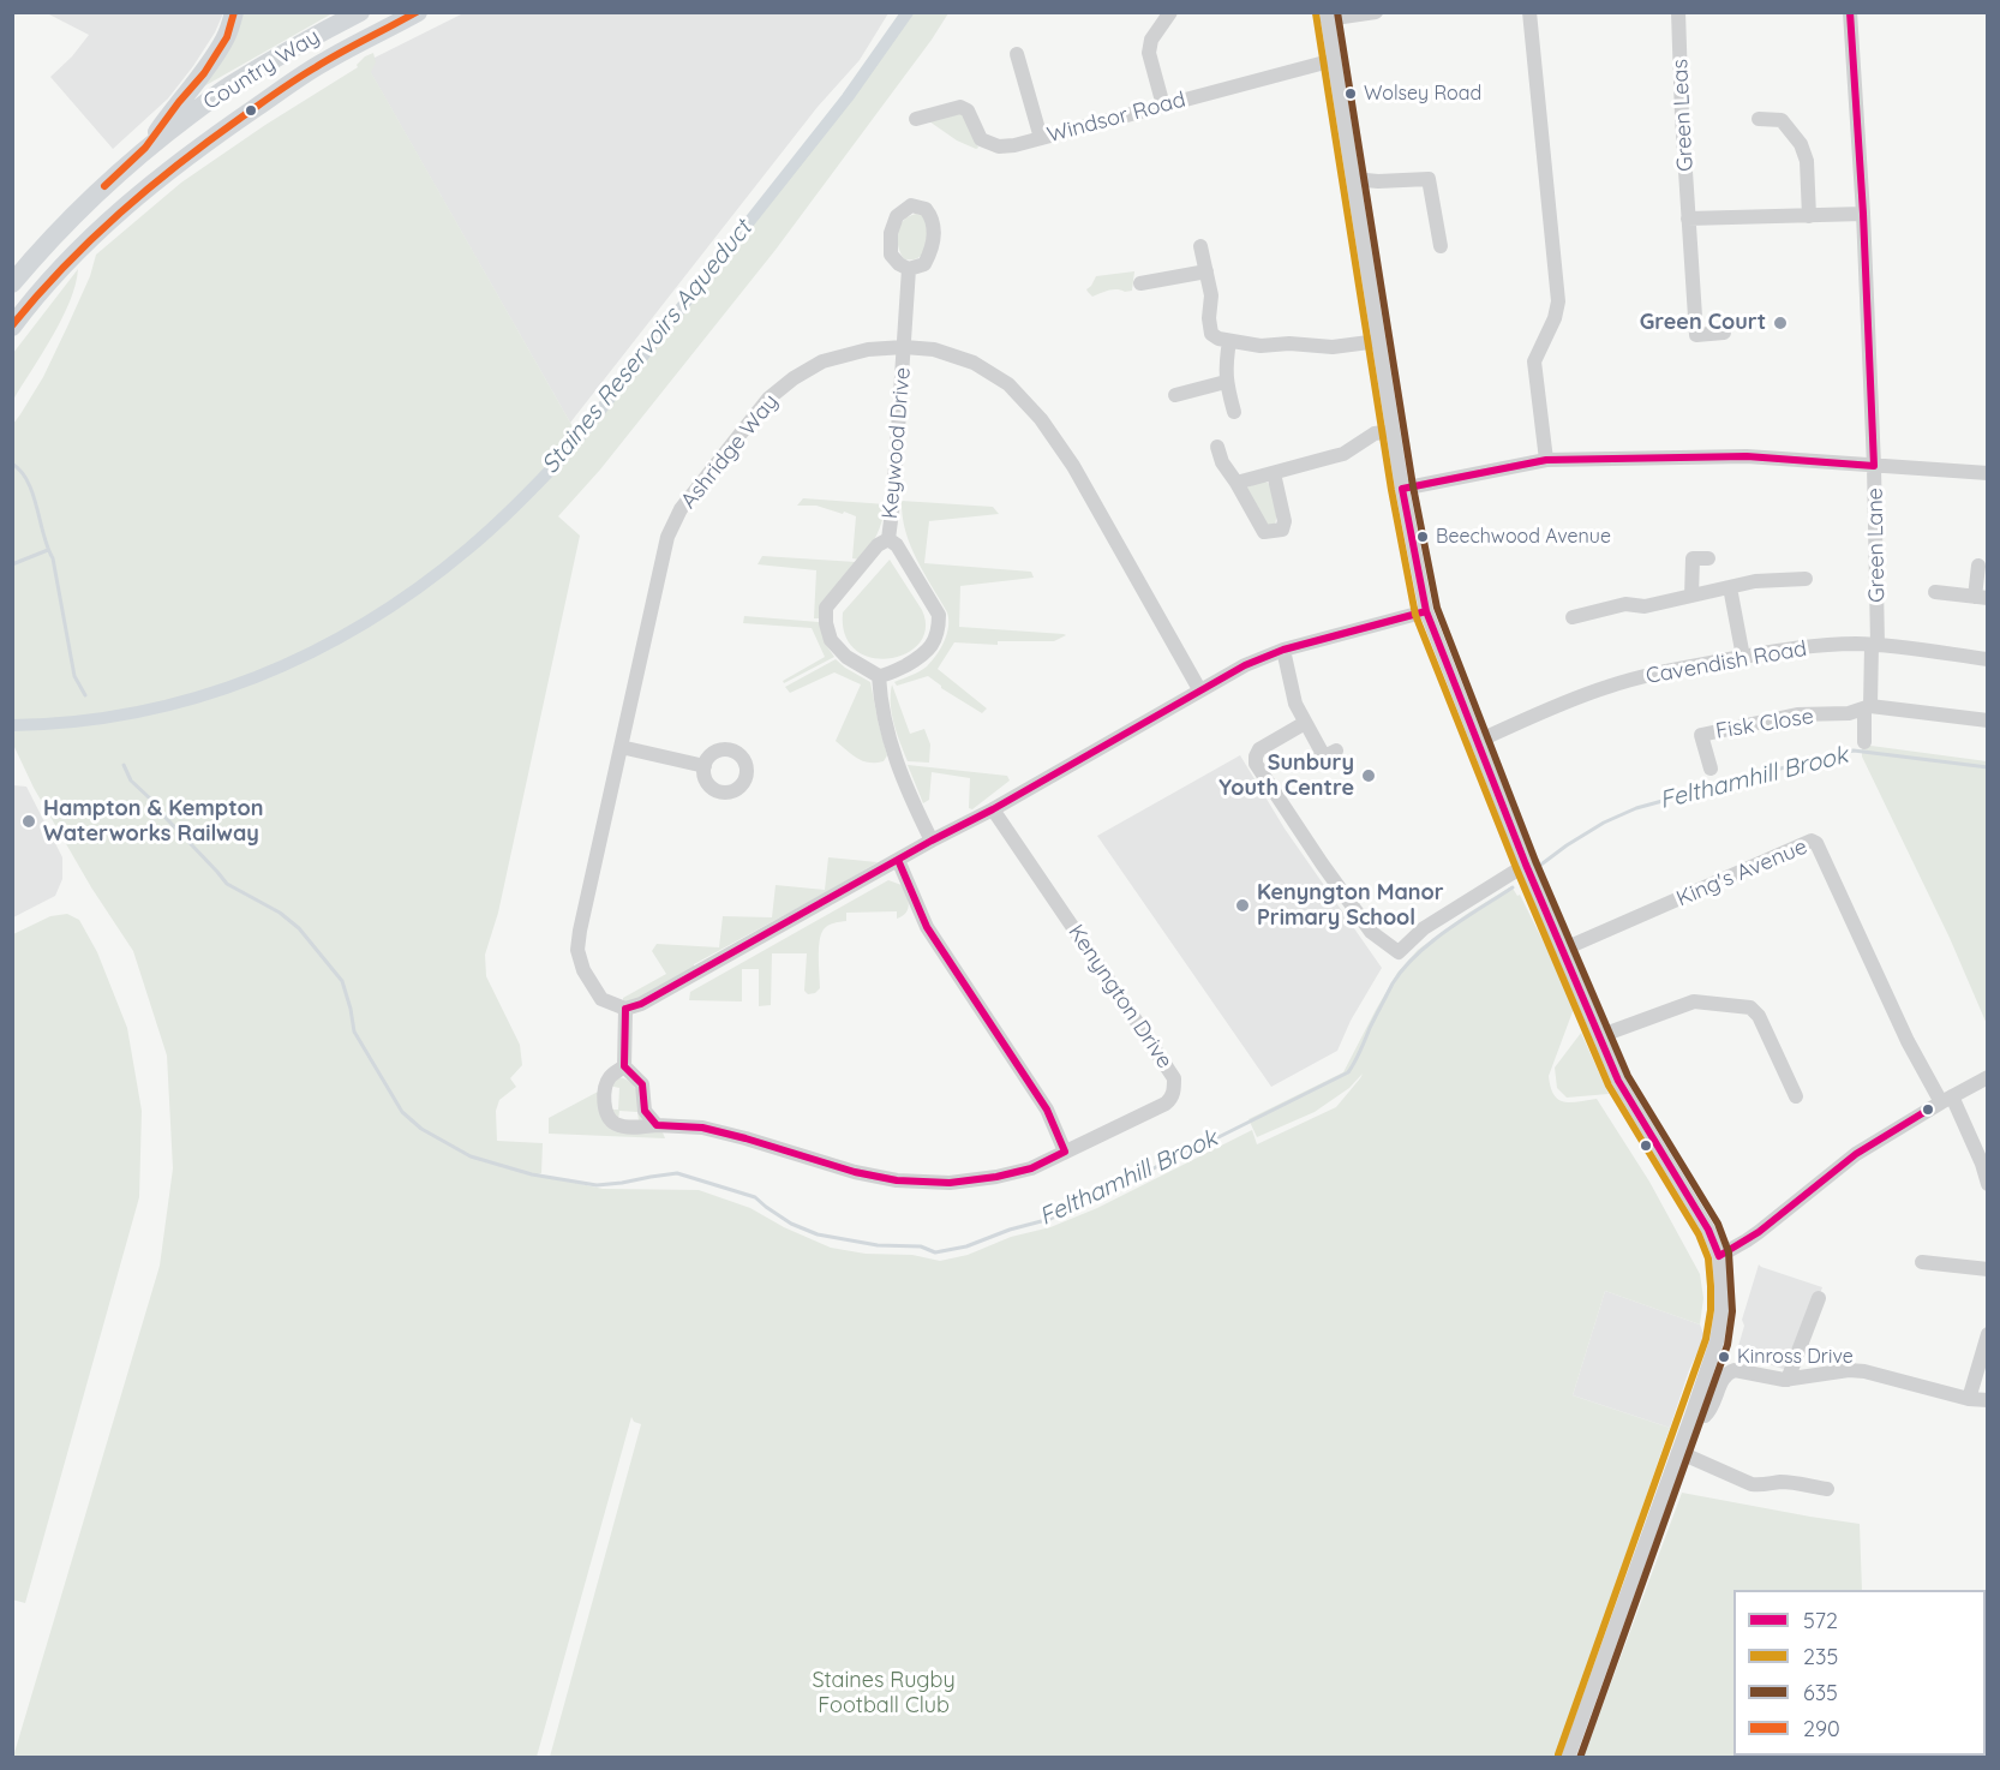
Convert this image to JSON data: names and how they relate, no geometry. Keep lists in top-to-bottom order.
{
  "streets": {
    "highway": ["Country Way"],
    "street": [
      "Green Leas",
      "Windsor Road",
      "Keywood Drive",
      "Ashridge Way",
      "Green Lane",
      "Cavendish Road",
      "Fisk Close",
      "King's Avenue",
      "Kenyngton Drive"
    ]
  },
  "crossings": [
    ["Keywood Drive", "Ashridge Way"],
    ["Green Lane", "Cavendish Road"],
    ["Green Lane", "Fisk Close"]
  ],
  "water": ["Staines Reservoirs Aqueduct", "Felthamhill Brook"],
  "parks": ["Staines Rugby Football Club"],
  "places": [
    "Wolsey Road",
    "Green Court",
    "Beechwood Avenue",
    "Sunbury Youth Centre",
    "Hampton & Kempton Waterworks Railway",
    "Kenyngton Manor Primary School",
    "Kinross Drive"
  ],
  "lines": [
    "transit line 572",
    "transit line 635",
    "transit line 290",
    "transit line 235"
  ],
  "legend": [
    "572",
    "235",
    "635",
    "290"
  ]
}
